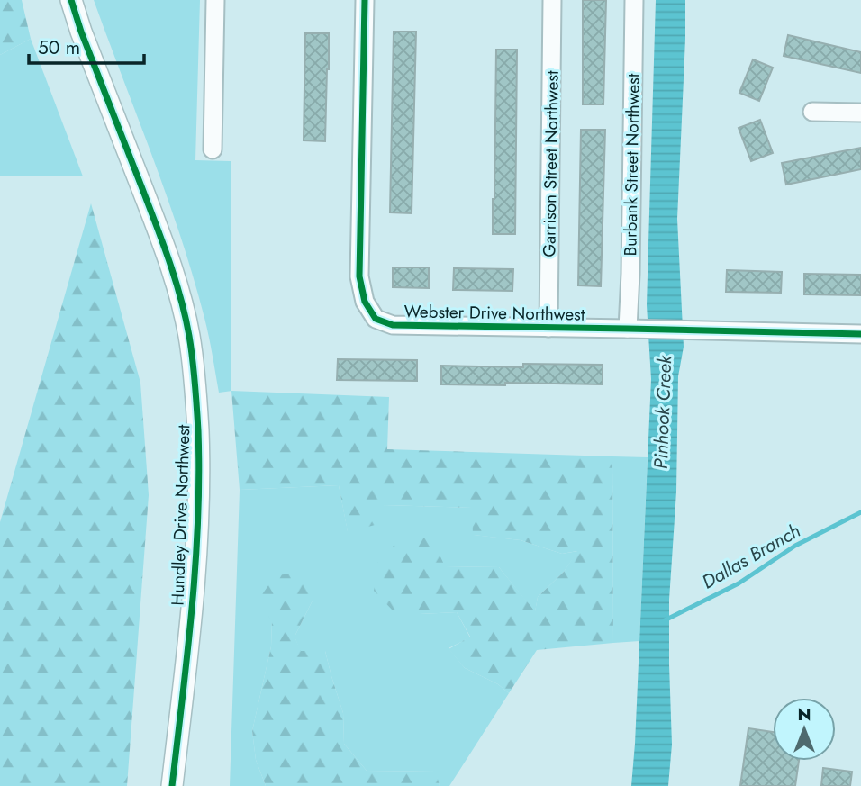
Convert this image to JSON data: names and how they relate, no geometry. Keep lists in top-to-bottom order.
{
  "streets": {
    "street": [
      "Garrison Street Northwest",
      "Burbank Street Northwest",
      "Webster Drive Northwest",
      "Hundley Drive Northwest"
    ]
  },
  "crossings": [
    ["Garrison Street Northwest", "Webster Drive Northwest"],
    ["Burbank Street Northwest", "Webster Drive Northwest"]
  ],
  "water": ["Pinhook Creek", "Dallas Branch"],
  "scale_bar": "50 m",
  "north": "top"
}
